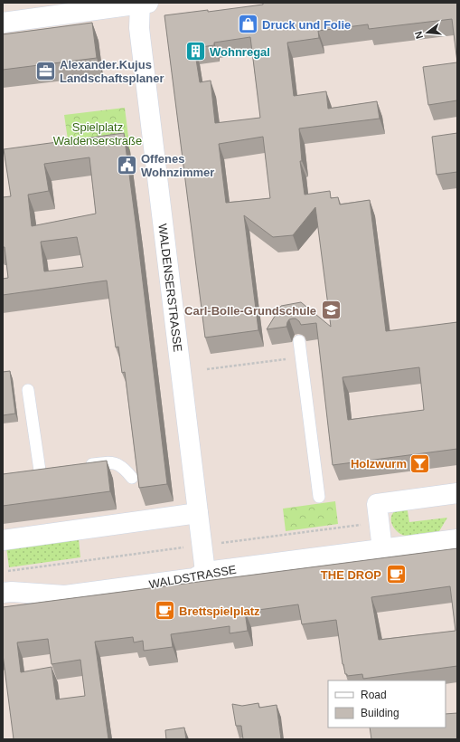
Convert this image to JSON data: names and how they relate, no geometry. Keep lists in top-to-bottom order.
{
  "streets": {
    "street": ["WALDENSERSTRASSE", "WALDSTRASSE"]
  },
  "crossings": [
    ["WALDENSERSTRASSE", "WALDSTRASSE"]
  ],
  "parks": ["Spielplatz Waldenserstraße"],
  "places": {
    "shop": ["Druck und Folie"],
    "building": ["Wohnregal"],
    "office": ["Alexander.Kujus Landschaftsplaner"],
    "public building": ["Offenes Wohnzimmer"],
    "school or university": ["Carl-Bolle-Grundschule"],
    "bar": ["Holzwurm"],
    "cafe": ["THE DROP", "Brettspielplatz"]
  },
  "legend": ["Road", "Building"],
  "north": "left"
}
